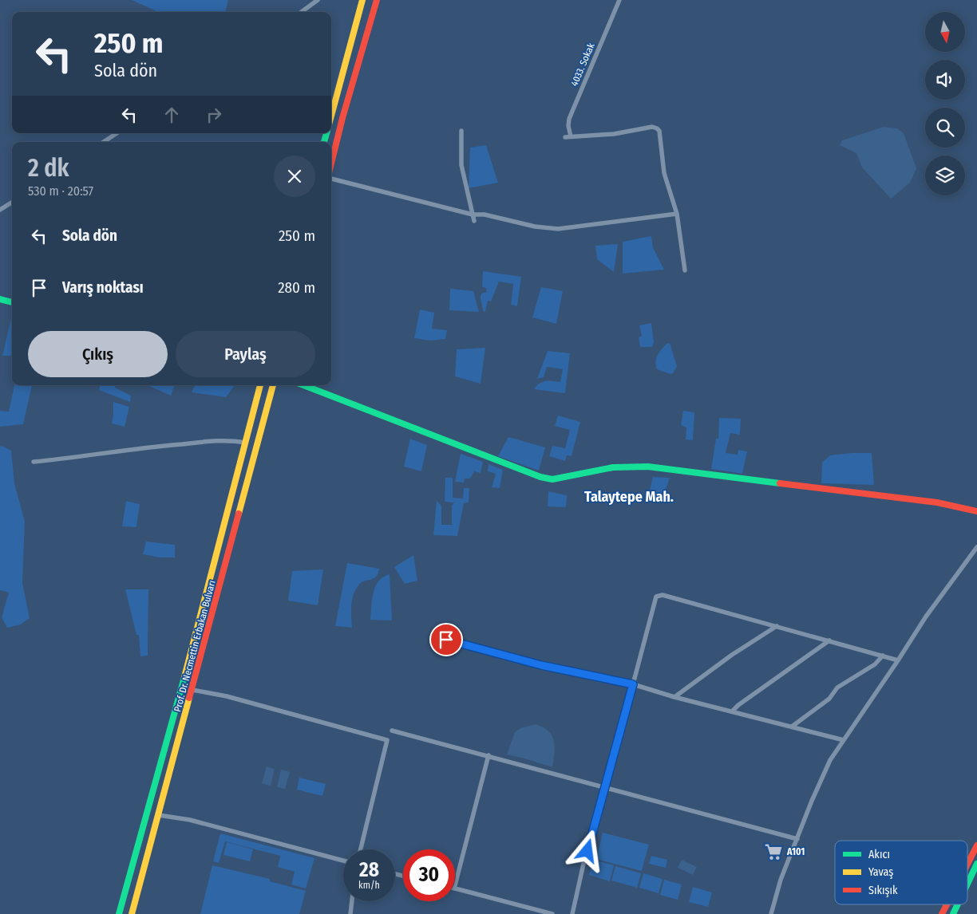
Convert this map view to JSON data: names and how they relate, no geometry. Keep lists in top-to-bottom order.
{
  "streets": {
    "main road": ["Prof. Dr. Necmettin Erbakan Bulvarı"],
    "street": ["4033. Sokak"]
  },
  "districts": ["Talaytepe Mah."],
  "places": {
    "supermarket": ["A101"]
  },
  "legend": ["Akıcı", "Yavaş", "Sıkışık"],
  "north": "bottom",
  "page": {
    "turn": ["250 m", "Sola dön"],
    "heading": ["2 dk", "530 m · 20:57"],
    "list": [
      {
        "name": "Sola dön",
        "value": "250 m"
      },
      {
        "name": "Varış noktası",
        "value": "280 m"
      }
    ],
    "buttons": ["Çıkış", "Paylaş"],
    "speed": "28 km/h",
    "limit": "30"
  }
}
